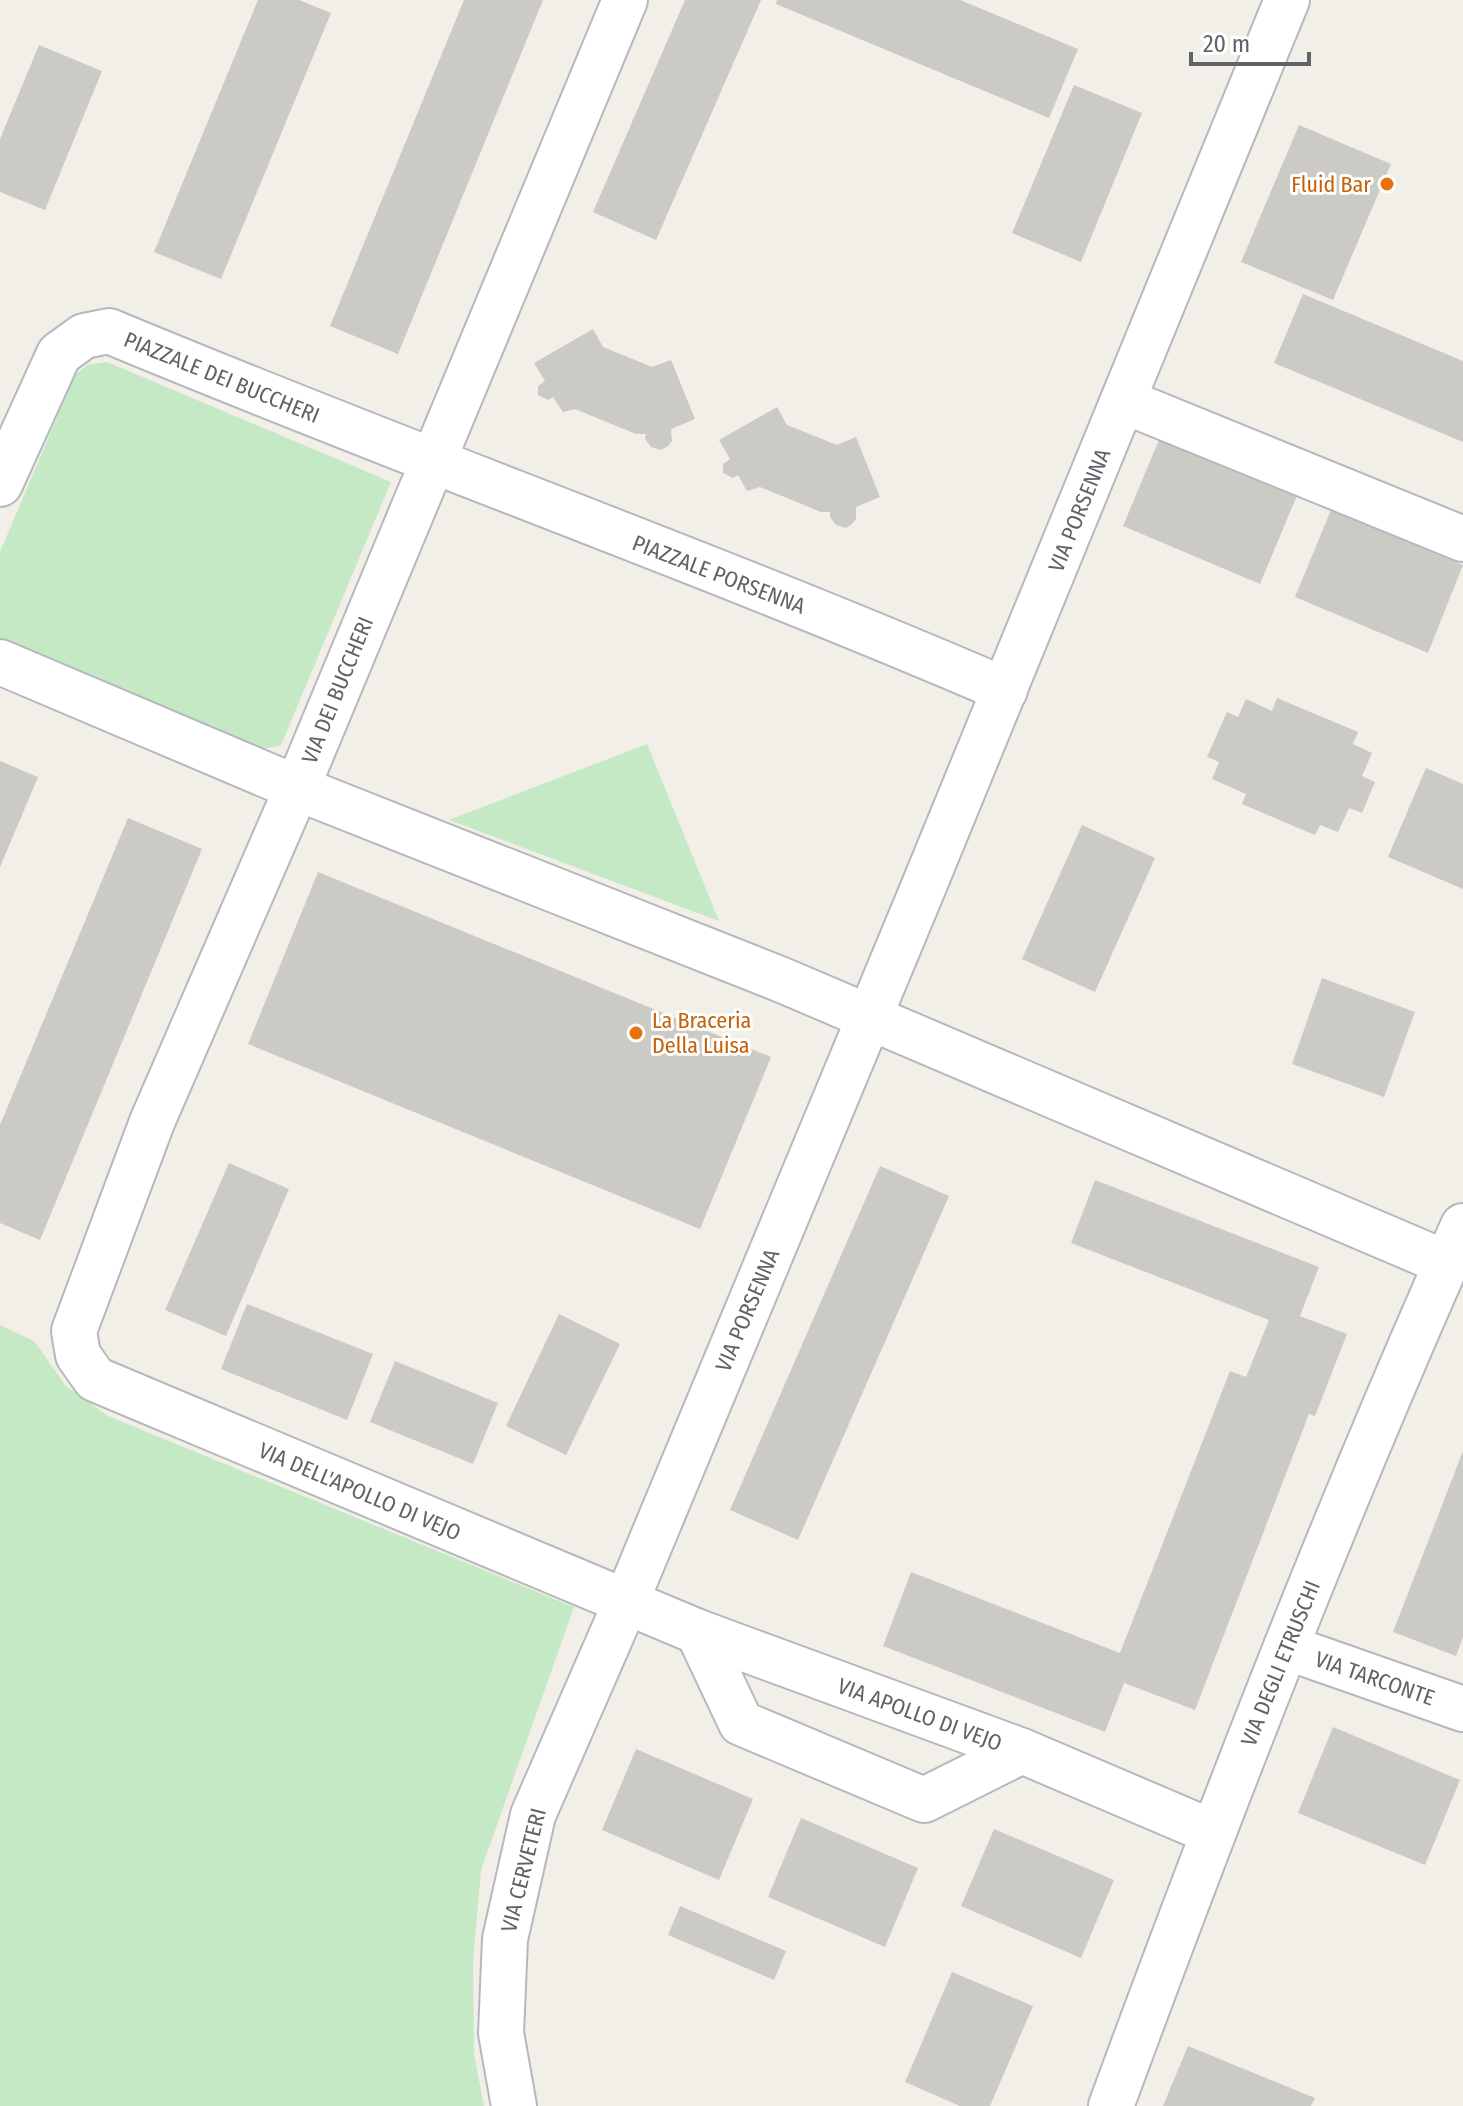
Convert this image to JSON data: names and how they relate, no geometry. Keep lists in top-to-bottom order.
{
  "streets": {
    "street": [
      "PIAZZALE DEI BUCCHERI",
      "VIA PORSENNA",
      "PIAZZALE PORSENNA",
      "VIA DEI BUCCHERI",
      "VIA DELL'APOLLO DI VEJO",
      "VIA DEGLI ETRUSCHI",
      "VIA TARCONTE",
      "VIA APOLLO DI VEJO",
      "VIA CERVETERI"
    ]
  },
  "crossings": [
    ["PIAZZALE DEI BUCCHERI", "PIAZZALE PORSENNA"],
    ["PIAZZALE DEI BUCCHERI", "VIA DEI BUCCHERI"],
    ["VIA PORSENNA", "PIAZZALE PORSENNA"],
    ["VIA PORSENNA", "VIA DELL'APOLLO DI VEJO"],
    ["VIA PORSENNA", "VIA APOLLO DI VEJO"],
    ["VIA PORSENNA", "VIA CERVETERI"],
    ["PIAZZALE PORSENNA", "VIA DEI BUCCHERI"],
    ["VIA DEI BUCCHERI", "VIA DELL'APOLLO DI VEJO"],
    ["VIA DELL'APOLLO DI VEJO", "VIA APOLLO DI VEJO"],
    ["VIA DELL'APOLLO DI VEJO", "VIA CERVETERI"],
    ["VIA DEGLI ETRUSCHI", "VIA TARCONTE"],
    ["VIA DEGLI ETRUSCHI", "VIA APOLLO DI VEJO"],
    ["VIA APOLLO DI VEJO", "VIA CERVETERI"]
  ],
  "places": ["Fluid Bar", "La Braceria Della Luisa"],
  "scale_bar": "20 m"
}
